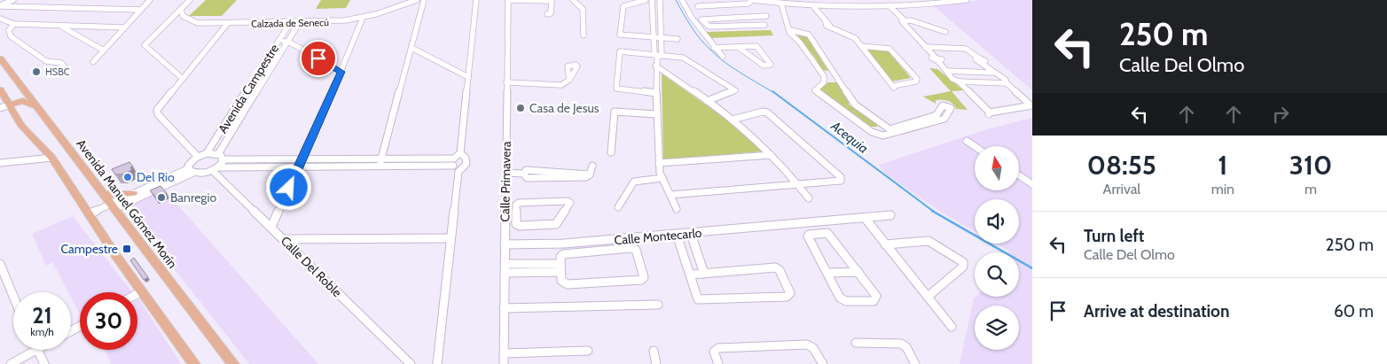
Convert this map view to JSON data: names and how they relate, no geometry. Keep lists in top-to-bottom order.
{
  "streets": {
    "main road": ["Avenida Manuel Gómez Morín"],
    "street": [
      "Calzada de Senecú",
      "Avenida Campestre",
      "Calle Primavera",
      "Calle Montecarlo",
      "Calle Del Roble"
    ]
  },
  "crossings": [
    ["Calzada de Senecú", "Avenida Campestre"],
    ["Calle Primavera", "Calle Montecarlo"]
  ],
  "water": ["Acequia"],
  "places": {
    "other": [
      "HSBC",
      "Casa de Jesus",
      "Del Rio",
      "Banregio"
    ],
    "transit": ["Campestre"]
  },
  "north": "top",
  "page": {
    "turn": ["250 m", "Calle Del Olmo"],
    "eta": [
      "08:55",
      "Arrival",
      "1",
      "min",
      "310",
      "m"
    ],
    "list": [
      {
        "name": "Turn left",
        "note": "Calle Del Olmo",
        "value": "250 m"
      },
      {
        "name": "Arrive at destination",
        "value": "60 m"
      }
    ],
    "speed": "21 km/h",
    "limit": "30"
  }
}
